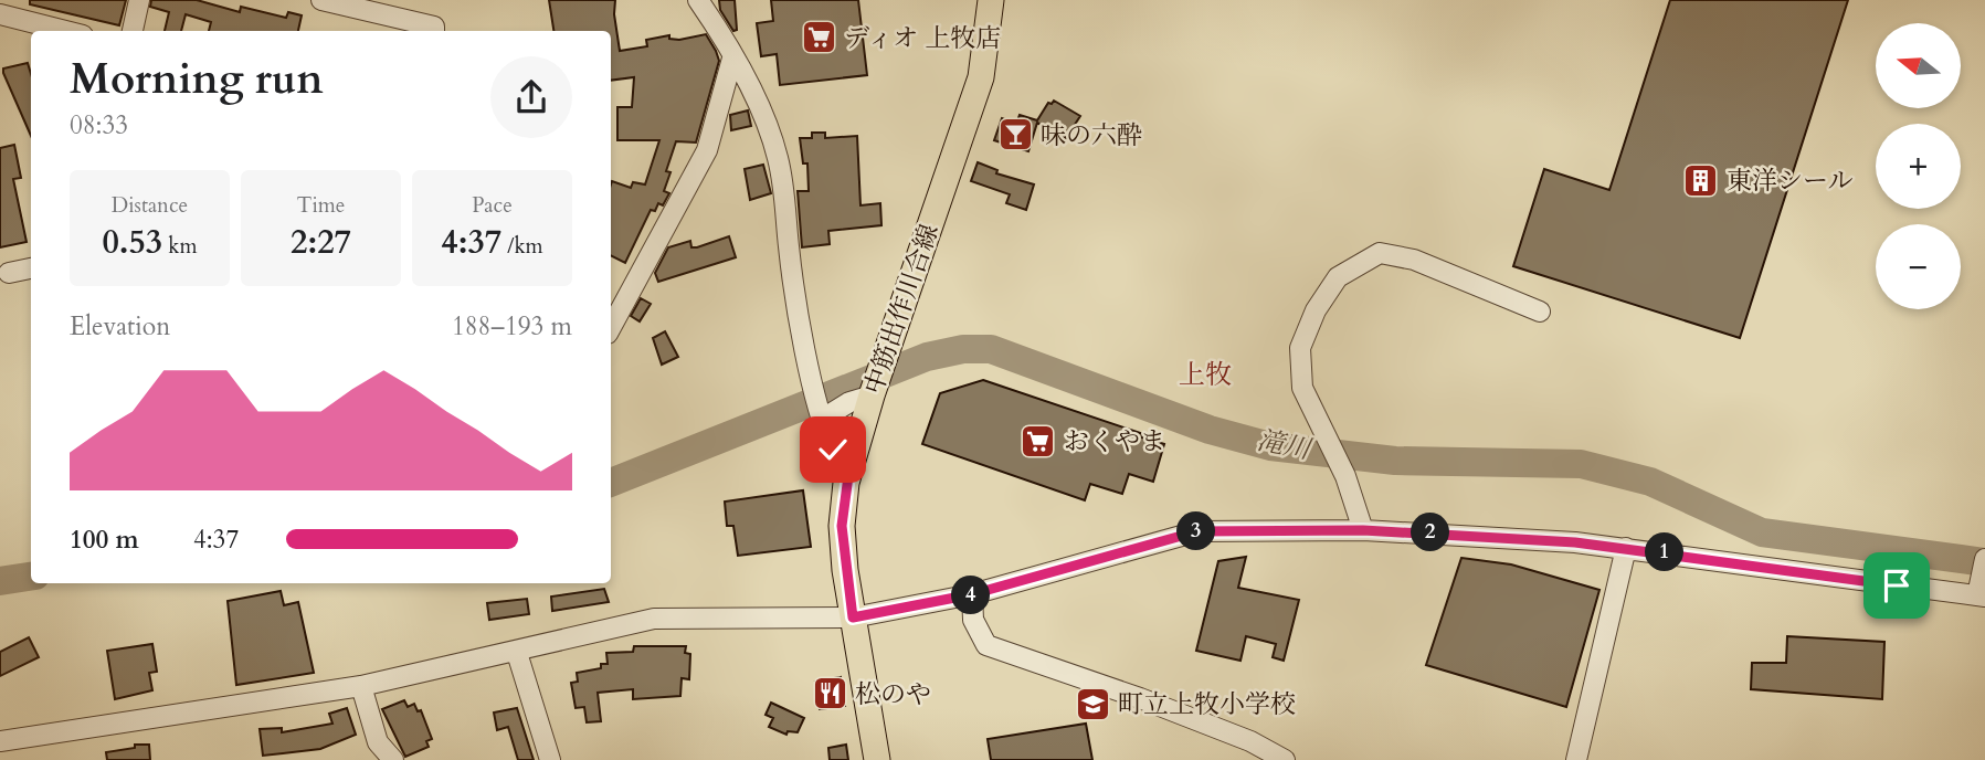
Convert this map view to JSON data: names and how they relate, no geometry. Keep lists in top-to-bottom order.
{
  "streets": {
    "main road": ["中筋出作川合線"]
  },
  "districts": ["上牧"],
  "water": ["滝川"],
  "places": {
    "supermarket": ["ディオ 上牧店", "おくやま"],
    "bar": ["味の六酔"],
    "building": ["東洋シール"],
    "restaurant": ["松のや"],
    "school or university": ["町立上牧小学校"]
  },
  "north": "left",
  "page": {
    "map_buttons": ["+", "−"],
    "heading": ["Morning run", "08:33"],
    "stats": [
      ["Distance", "0.53 km"],
      ["Time", "2:27"],
      ["Pace", "4:37 /km"]
    ],
    "chart": ["Elevation", "188–193 m"],
    "list": [
      {
        "name": "100 m",
        "note": "4:37"
      }
    ],
    "pins": [
      "3",
      "2",
      "1",
      "4"
    ]
  }
}
